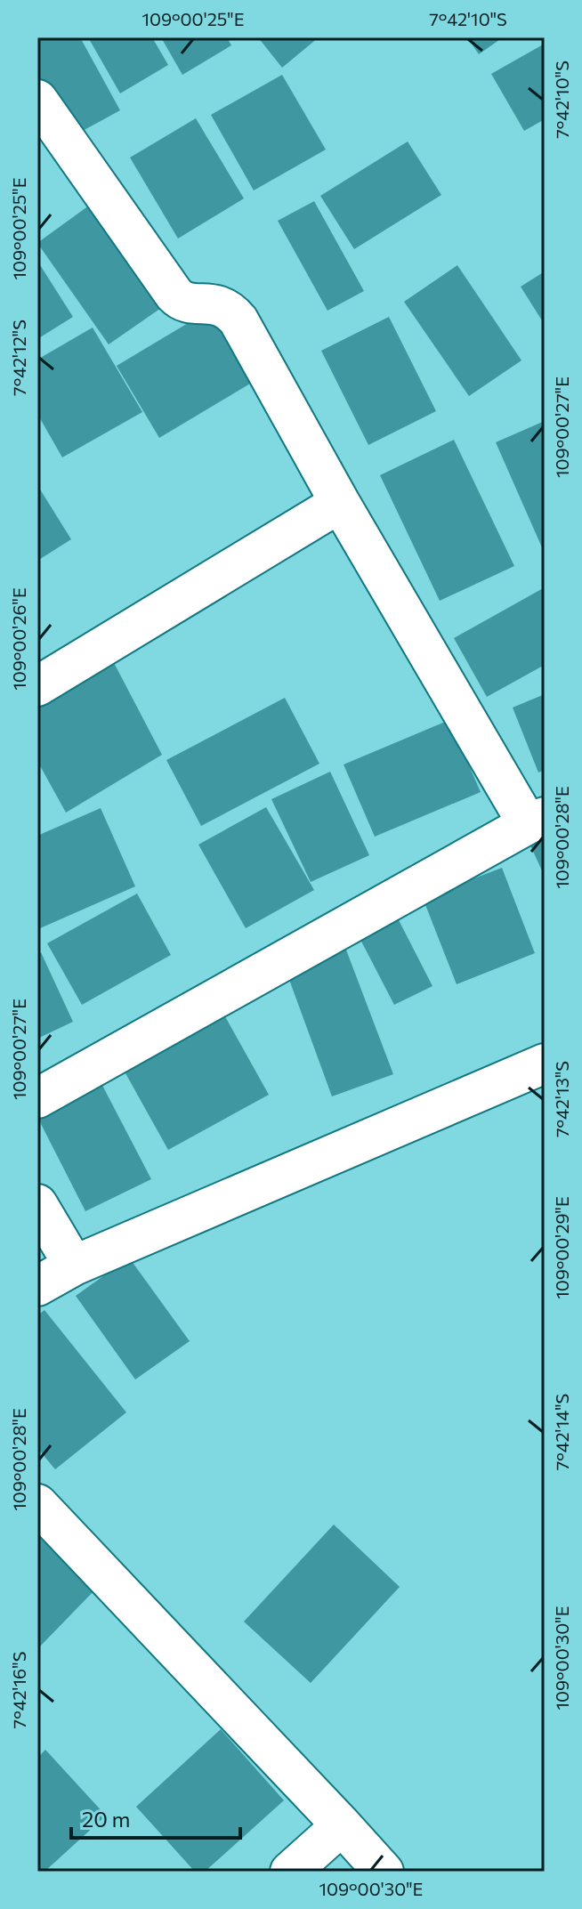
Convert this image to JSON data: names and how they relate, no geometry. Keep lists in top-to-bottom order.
{
  "scale_bar": "20 m",
  "coordinates": [
    "109°00'25\"E",
    "7°42'10\"S",
    "7°42'12\"S",
    "109°00'27\"E",
    "109°00'26\"E",
    "109°00'28\"E",
    "7°42'13\"S",
    "109°00'29\"E",
    "7°42'14\"S",
    "109°00'30\"E",
    "7°42'16\"S"
  ]
}
